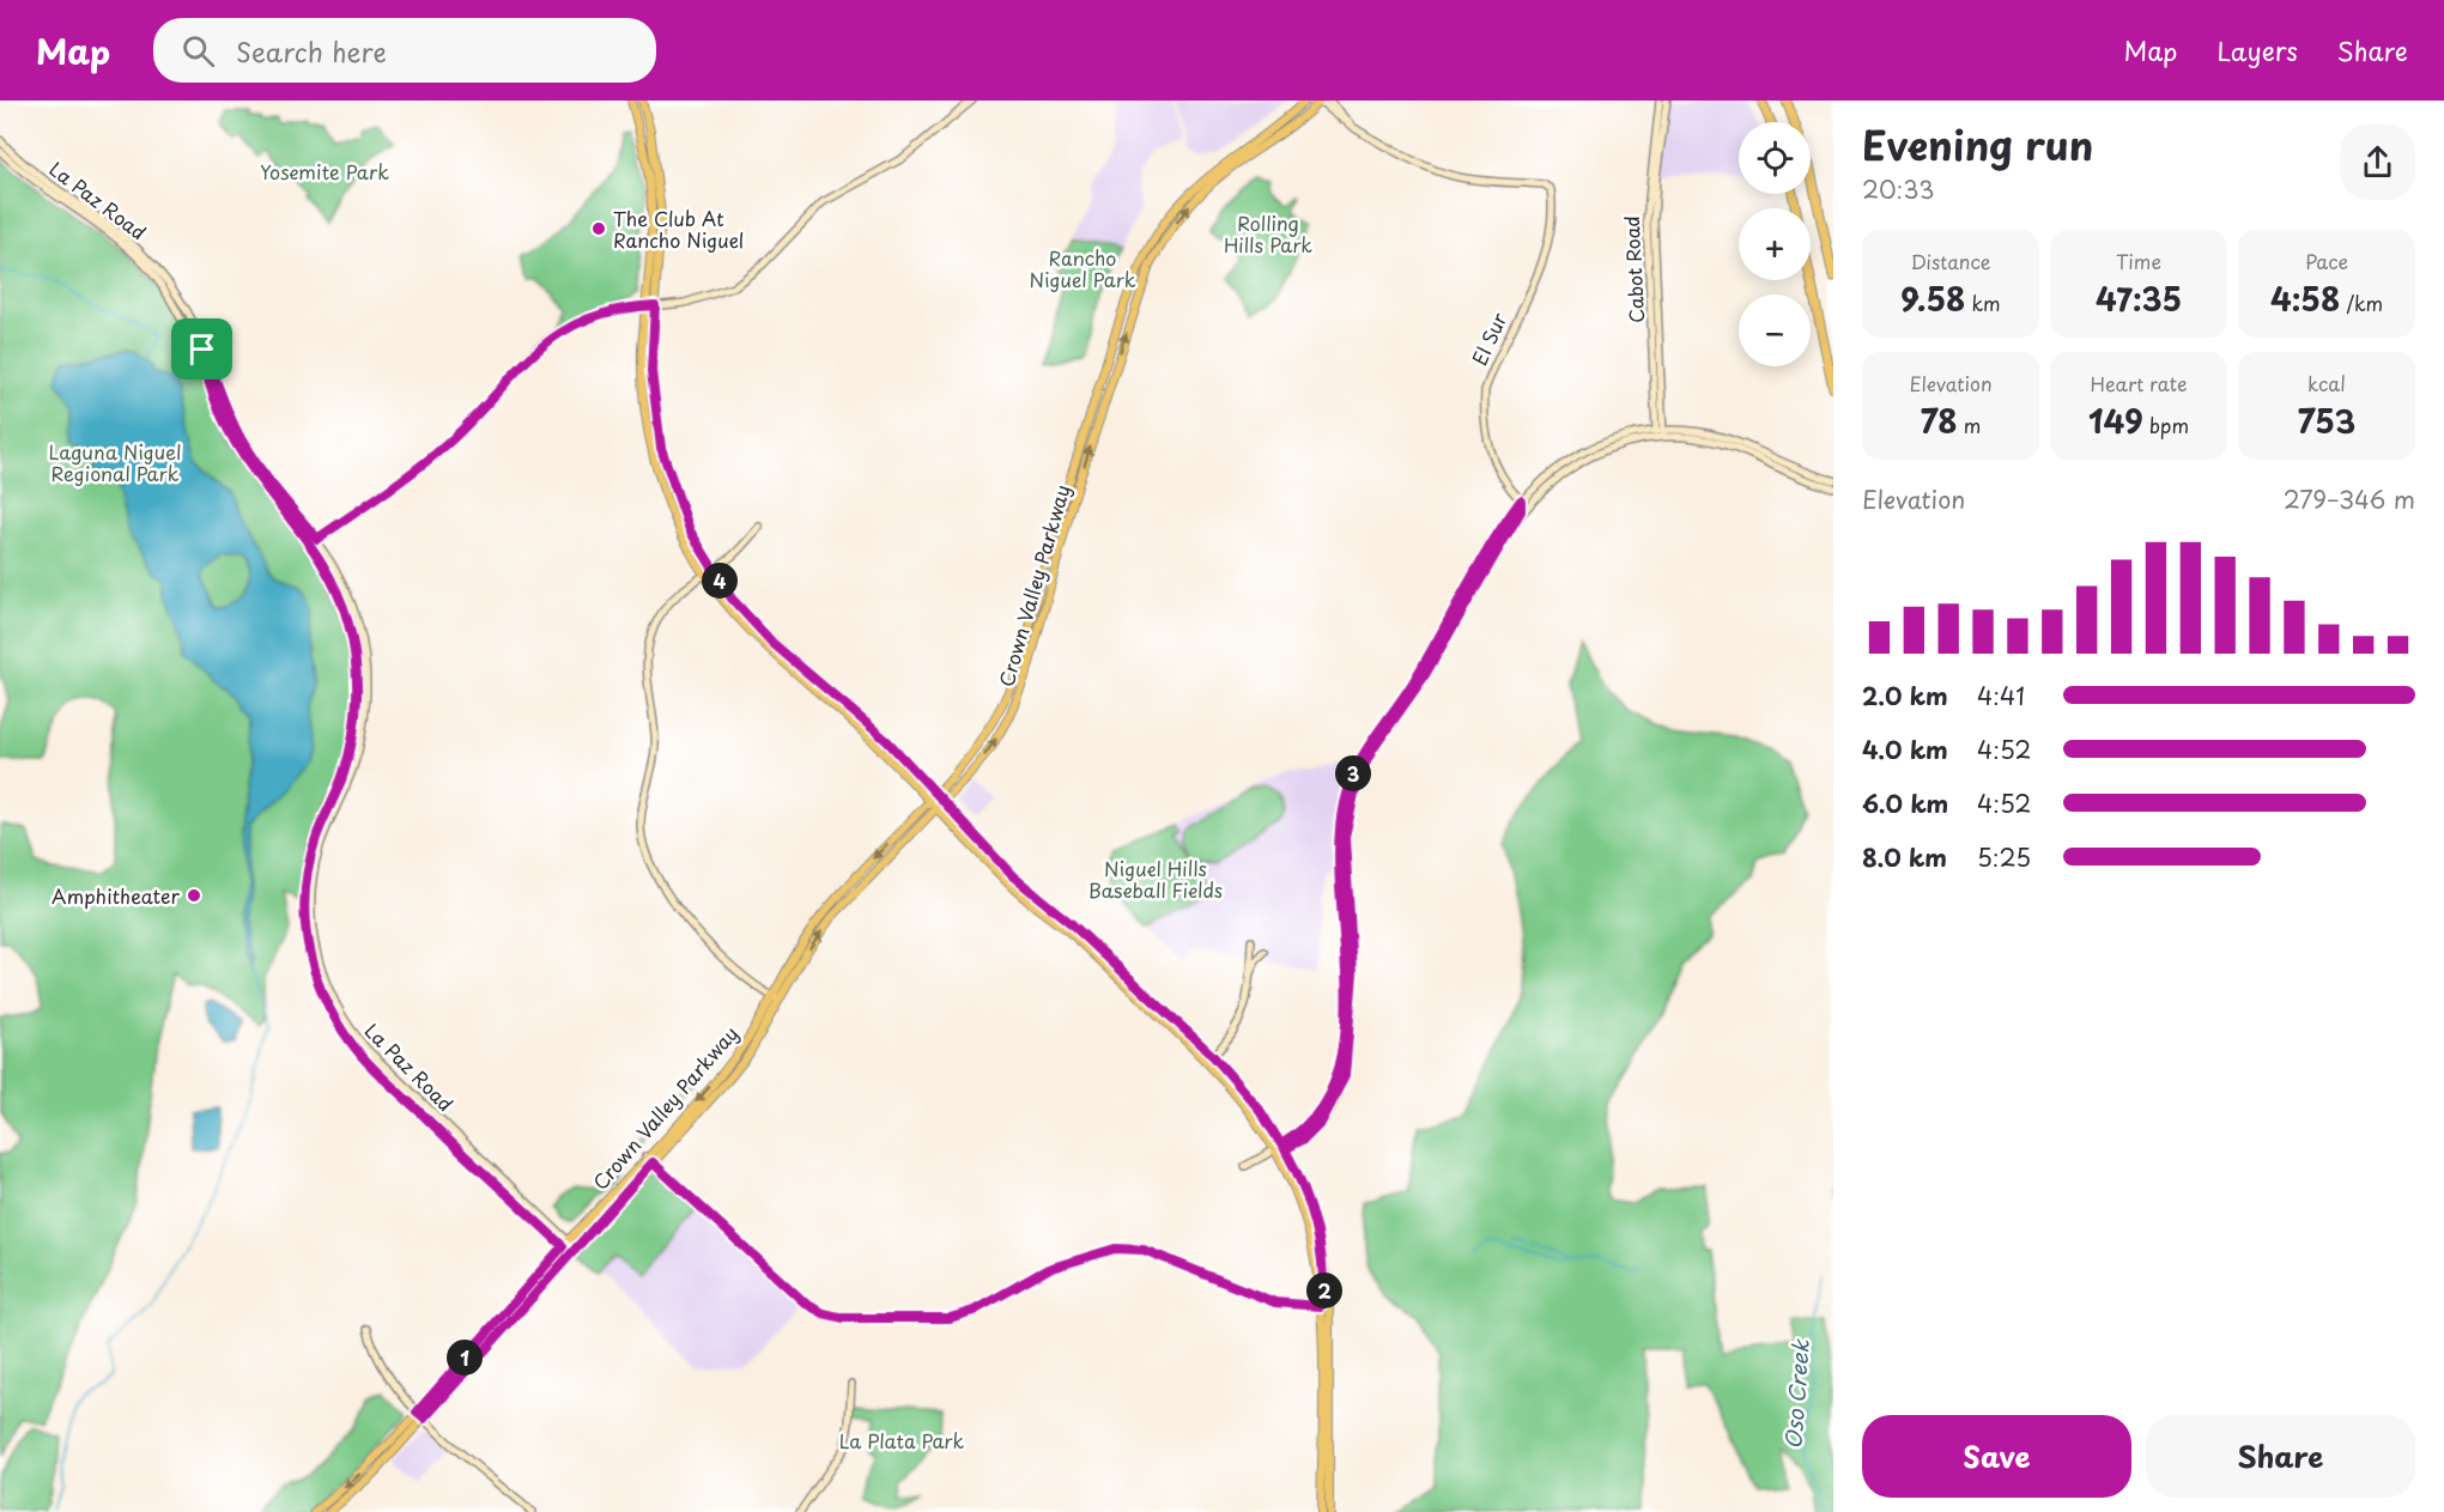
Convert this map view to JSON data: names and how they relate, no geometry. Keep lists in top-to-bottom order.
{
  "streets": {
    "main road": [
      "La Paz Road",
      "Cabot Road",
      "El Sur",
      "Crown Valley Parkway"
    ]
  },
  "crossings": [
    ["La Paz Road", "Crown Valley Parkway"],
    ["El Sur", "Crown Valley Parkway"]
  ],
  "water": ["Oso Creek"],
  "parks": [
    "Yosemite Park",
    "Rolling Hills Park",
    "Rancho Niguel Park",
    "Laguna Niguel Regional Park",
    "Niguel Hills Baseball Fields",
    "La Plata Park"
  ],
  "places": ["The Club At Rancho Niguel", "Amphitheater"],
  "page": {
    "header": "Map",
    "search": "Search here",
    "nav": ["Map", "Layers", "Share"],
    "heading": ["Evening run", "20:33"],
    "map_buttons": ["+", "−"],
    "stats": [
      ["Distance", "9.58 km"],
      ["Time", "47:35"],
      ["Pace", "4:58 /km"],
      ["Elevation", "78 m"],
      ["Heart rate", "149 bpm"],
      ["kcal", "753"]
    ],
    "chart": ["Elevation", "279–346 m"],
    "pins": [
      "4",
      "3",
      "2",
      "1"
    ],
    "list": [
      {
        "name": "2.0 km",
        "note": "4:41"
      },
      {
        "name": "4.0 km",
        "note": "4:52"
      },
      {
        "name": "6.0 km",
        "note": "4:52"
      },
      {
        "name": "8.0 km",
        "note": "5:25"
      }
    ],
    "buttons": ["Save", "Share"]
  }
}
